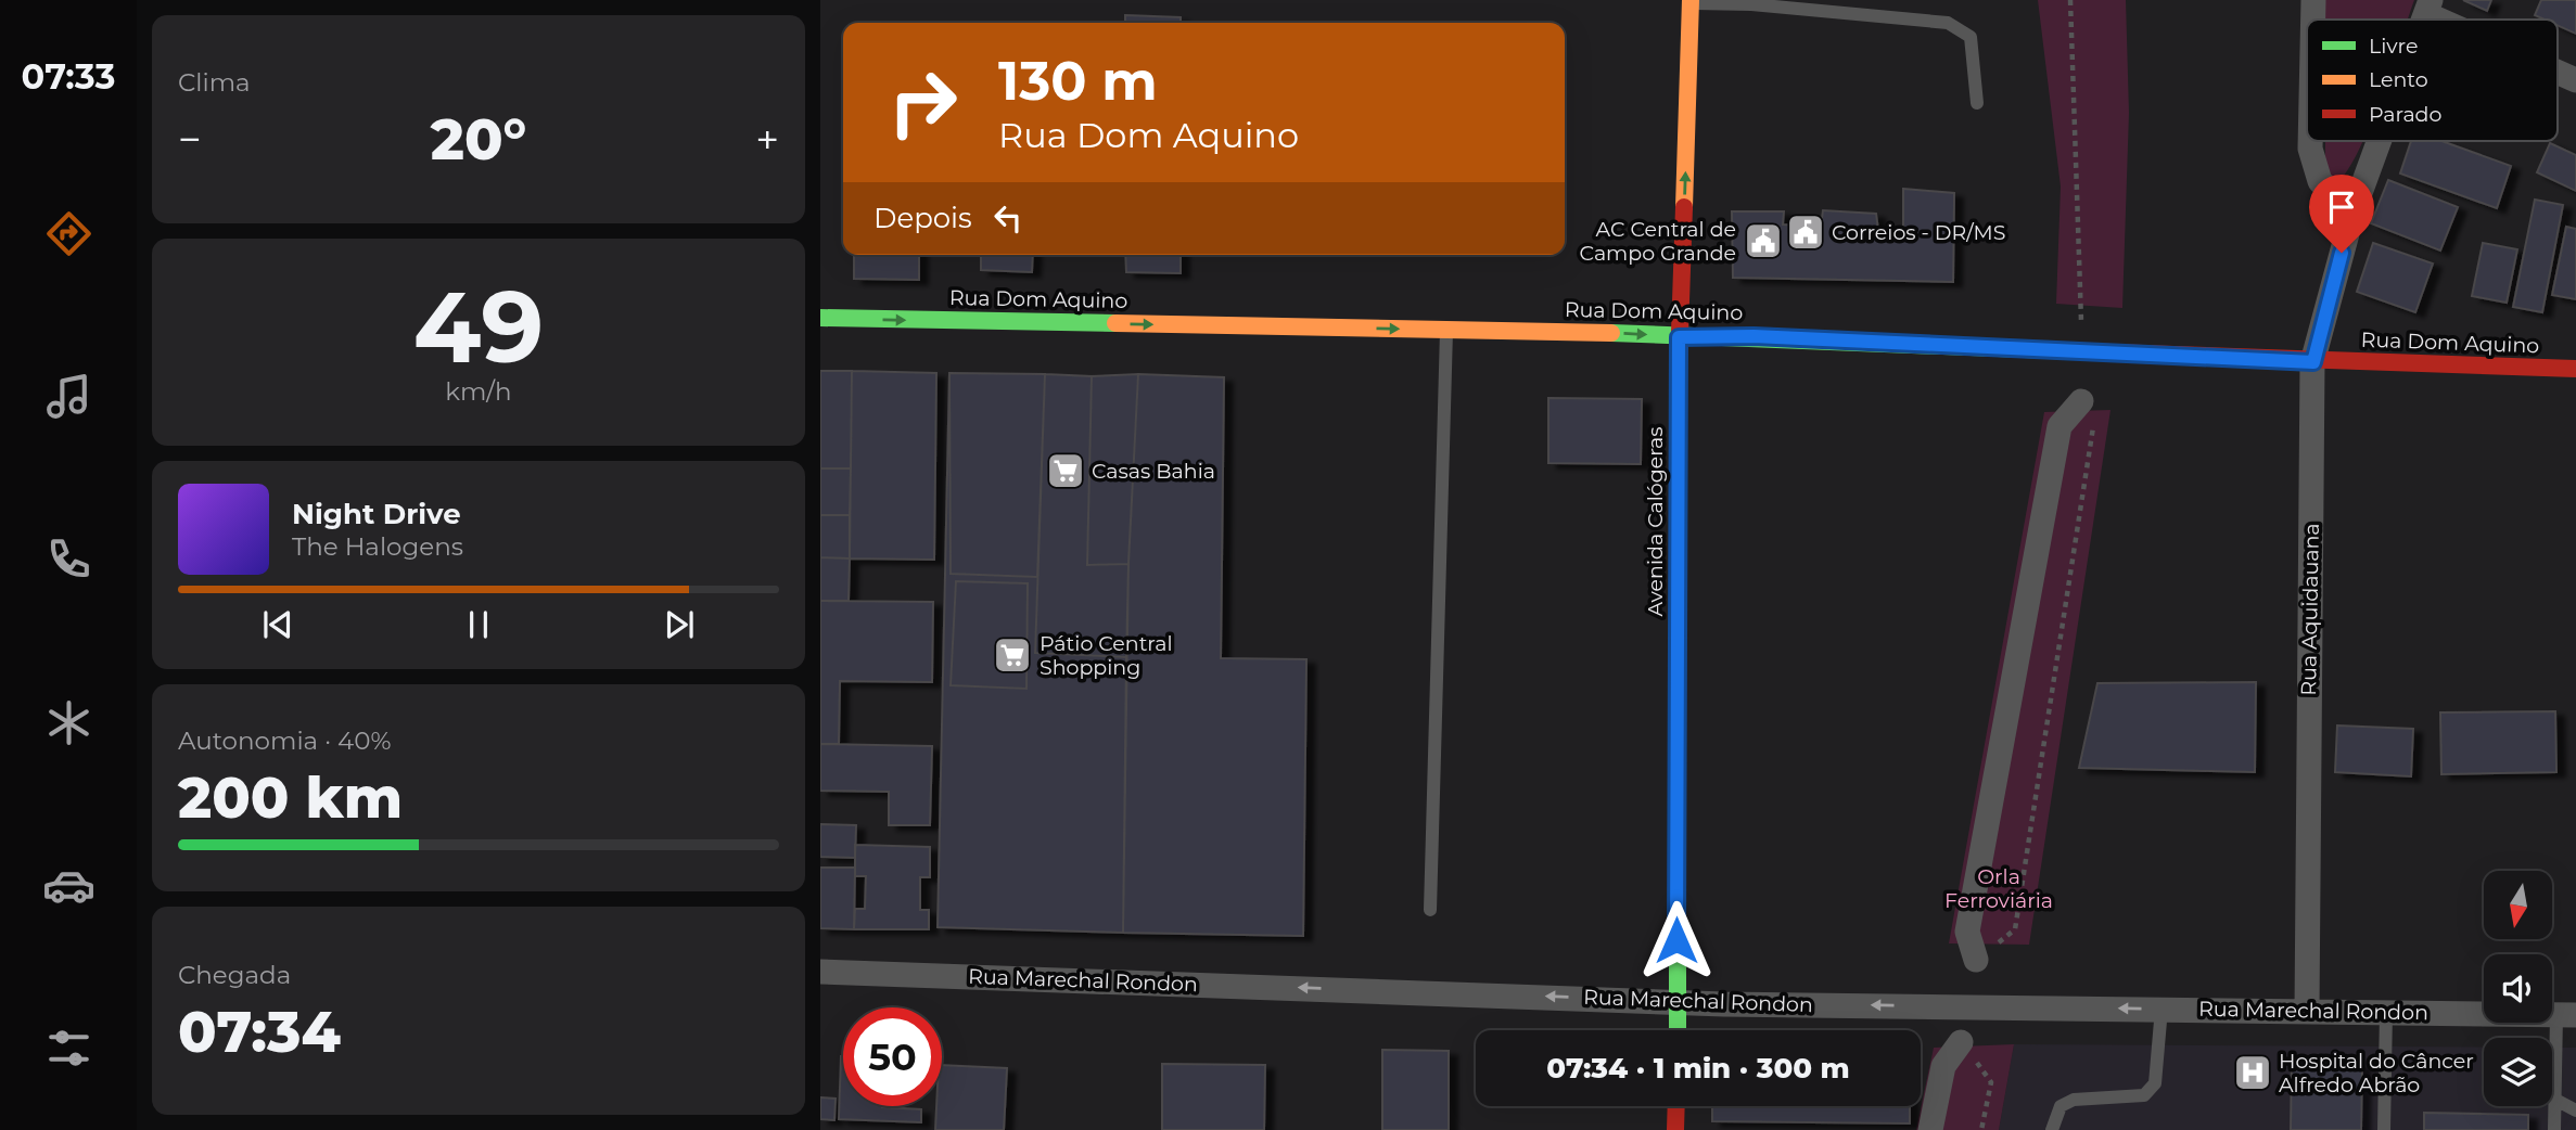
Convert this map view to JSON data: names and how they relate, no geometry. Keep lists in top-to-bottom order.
{
  "streets": {
    "street": [
      "Rua Dom Aquino",
      "Avenida Calógeras",
      "Rua Aquidauana",
      "Rua Marechal Rondon"
    ]
  },
  "crossings": [
    ["Rua Dom Aquino", "Avenida Calógeras"],
    ["Rua Dom Aquino", "Rua Aquidauana"],
    ["Avenida Calógeras", "Rua Marechal Rondon"],
    ["Rua Aquidauana", "Rua Marechal Rondon"]
  ],
  "one_way": ["Rua Dom Aquino", "Rua Marechal Rondon"],
  "parks": ["Orla Ferroviária"],
  "places": {
    "public building": ["Correios - DR/MS", "AC Central de Campo Grande"],
    "supermarket": ["Casas Bahia", "Pátio Central Shopping"],
    "hospital": ["Hospital do Câncer Alfredo Abrão"]
  },
  "legend": ["Livre", "Lento", "Parado"],
  "north": "bottom",
  "page": {
    "tabs": "07:33",
    "tile": [
      "Clima",
      ["49", "km/h"],
      ["Autonomia · 40%", "200 km"],
      ["Chegada", "07:34"]
    ],
    "turn": ["130 m", "Rua Dom Aquino"],
    "heat": ["−", "20°", "+"],
    "then": "Depois",
    "song": ["Night Drive", "The Halogens"],
    "limit": "50",
    "trip": "07:34 · 1 min · 300 m"
  }
}
